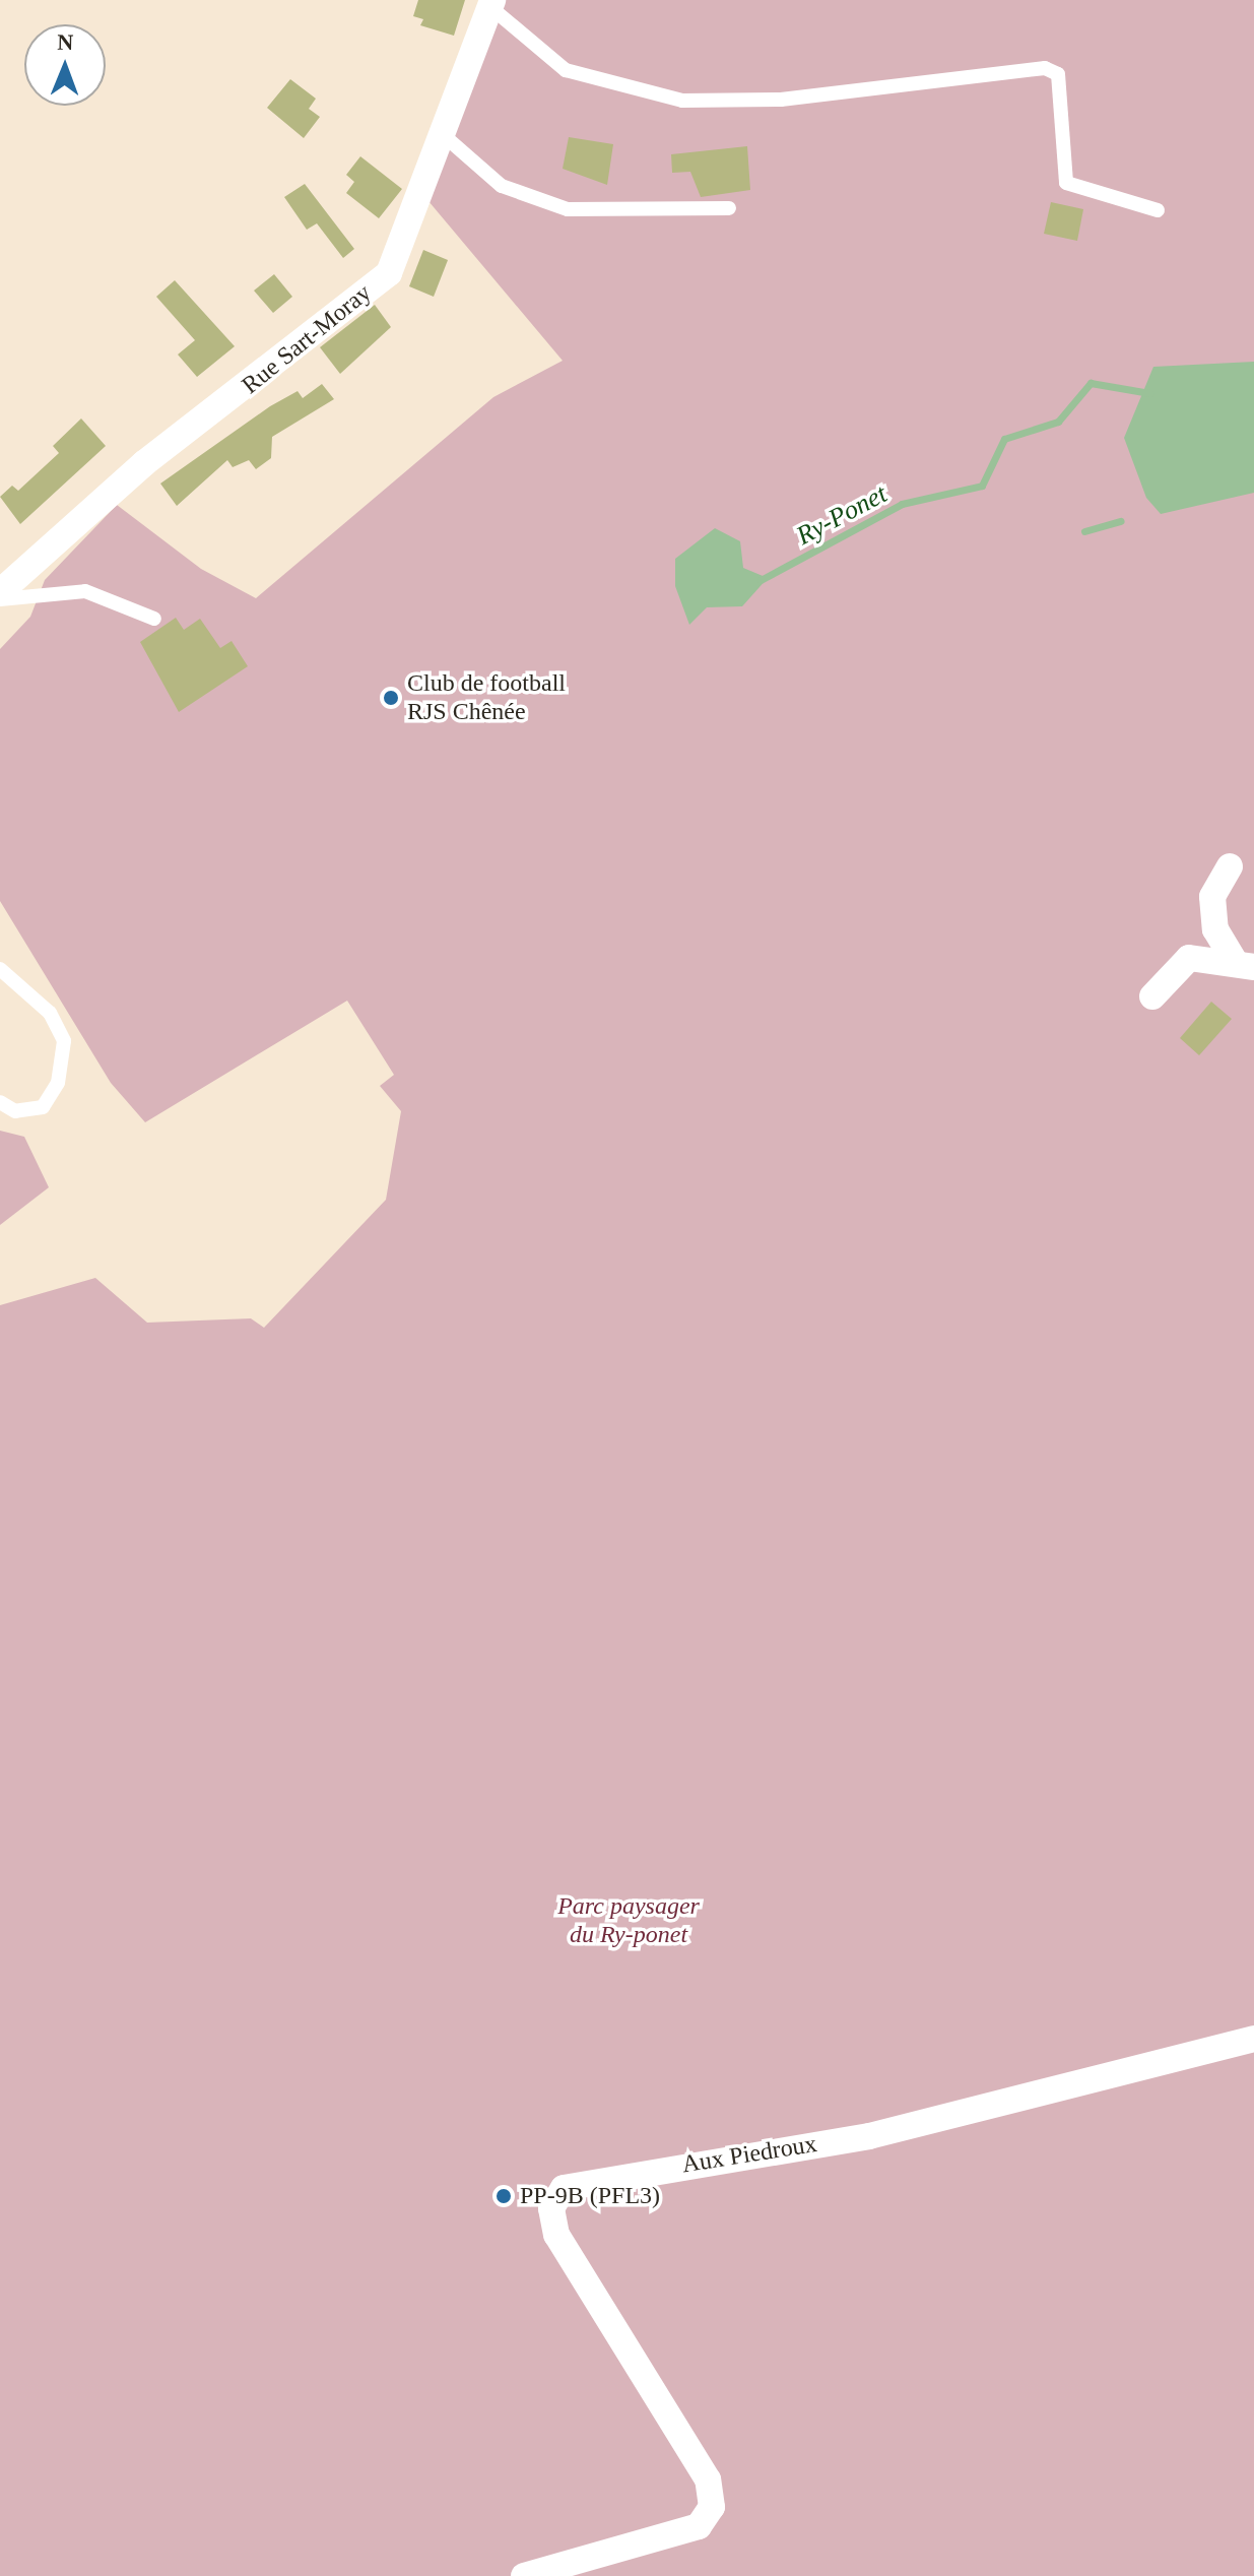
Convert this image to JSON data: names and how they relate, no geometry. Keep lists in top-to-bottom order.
{
  "streets": {
    "street": ["Rue Sart-Moray", "Aux Piedroux"]
  },
  "water": ["Ry-Ponet"],
  "parks": ["Parc paysager du Ry-ponet"],
  "places": ["Club de football RJS Chênée", "PP-9B (PFL3)"],
  "north": "top"
}
